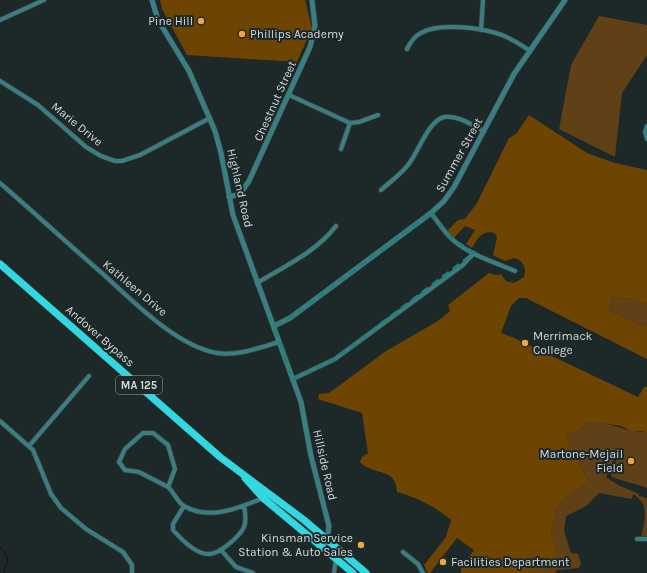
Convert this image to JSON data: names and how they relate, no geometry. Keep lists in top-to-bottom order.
{
  "streets": {
    "main road": ["Andover Bypass", "MA 125"],
    "street": [
      "Chestnut Street",
      "Marie Drive",
      "Summer Street",
      "Highland Road",
      "Kathleen Drive",
      "Hillside Road"
    ]
  },
  "crossings": [
    ["Chestnut Street", "Highland Road"],
    ["Marie Drive", "Highland Road"],
    ["Summer Street", "Highland Road"],
    ["Highland Road", "Kathleen Drive"],
    ["Highland Road", "Hillside Road"],
    ["Andover Bypass", "Hillside Road"]
  ],
  "places": [
    "Pine Hill",
    "Phillips Academy",
    "Merrimack College",
    "Martone-Mejail Field",
    "Kinsman Service Station & Auto Sales",
    "Facilities Department"
  ]
}
